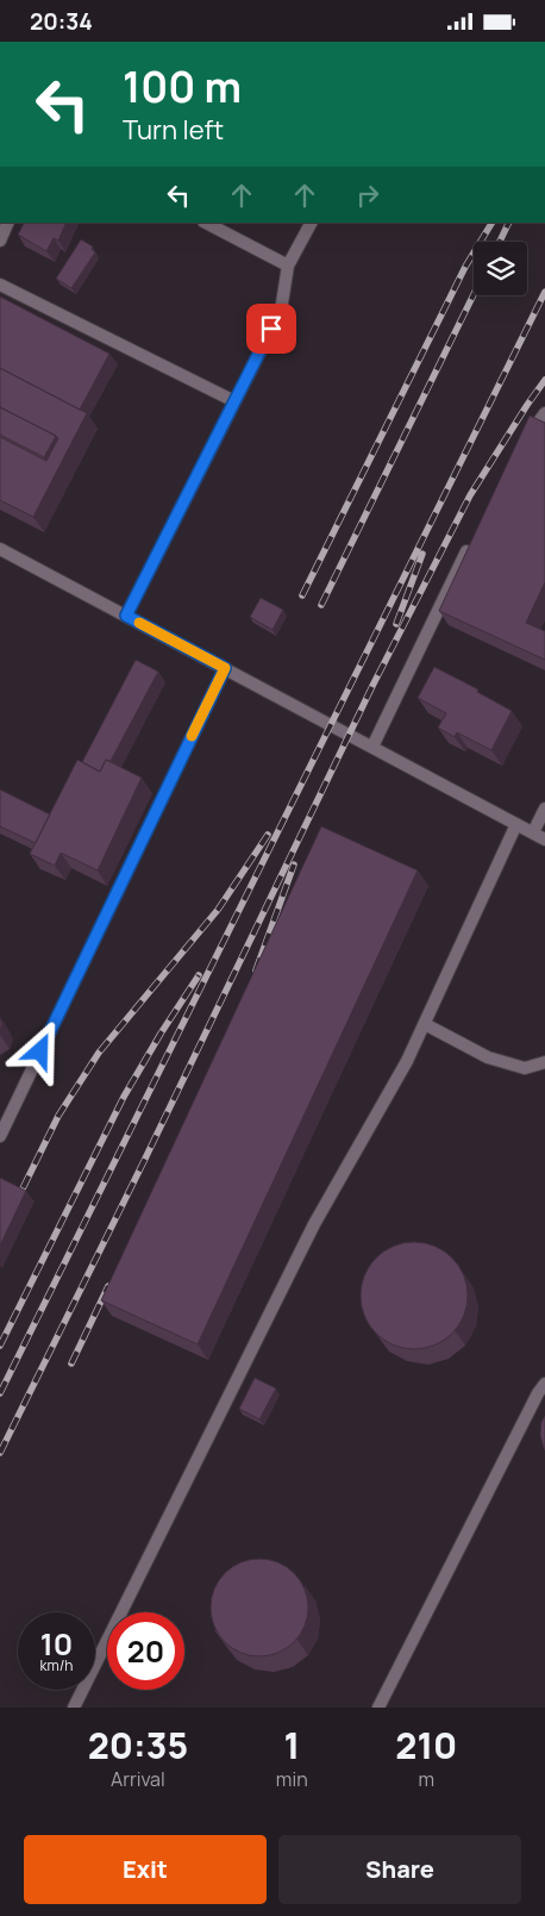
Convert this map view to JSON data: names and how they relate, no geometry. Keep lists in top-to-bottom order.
{
  "page": {
    "status": "20:34",
    "turn": ["100 m", "Turn left"],
    "speed": "10 km/h",
    "limit": "20",
    "eta": [
      "20:35",
      "Arrival",
      "1",
      "min",
      "210",
      "m"
    ],
    "buttons": ["Exit", "Share"]
  }
}
